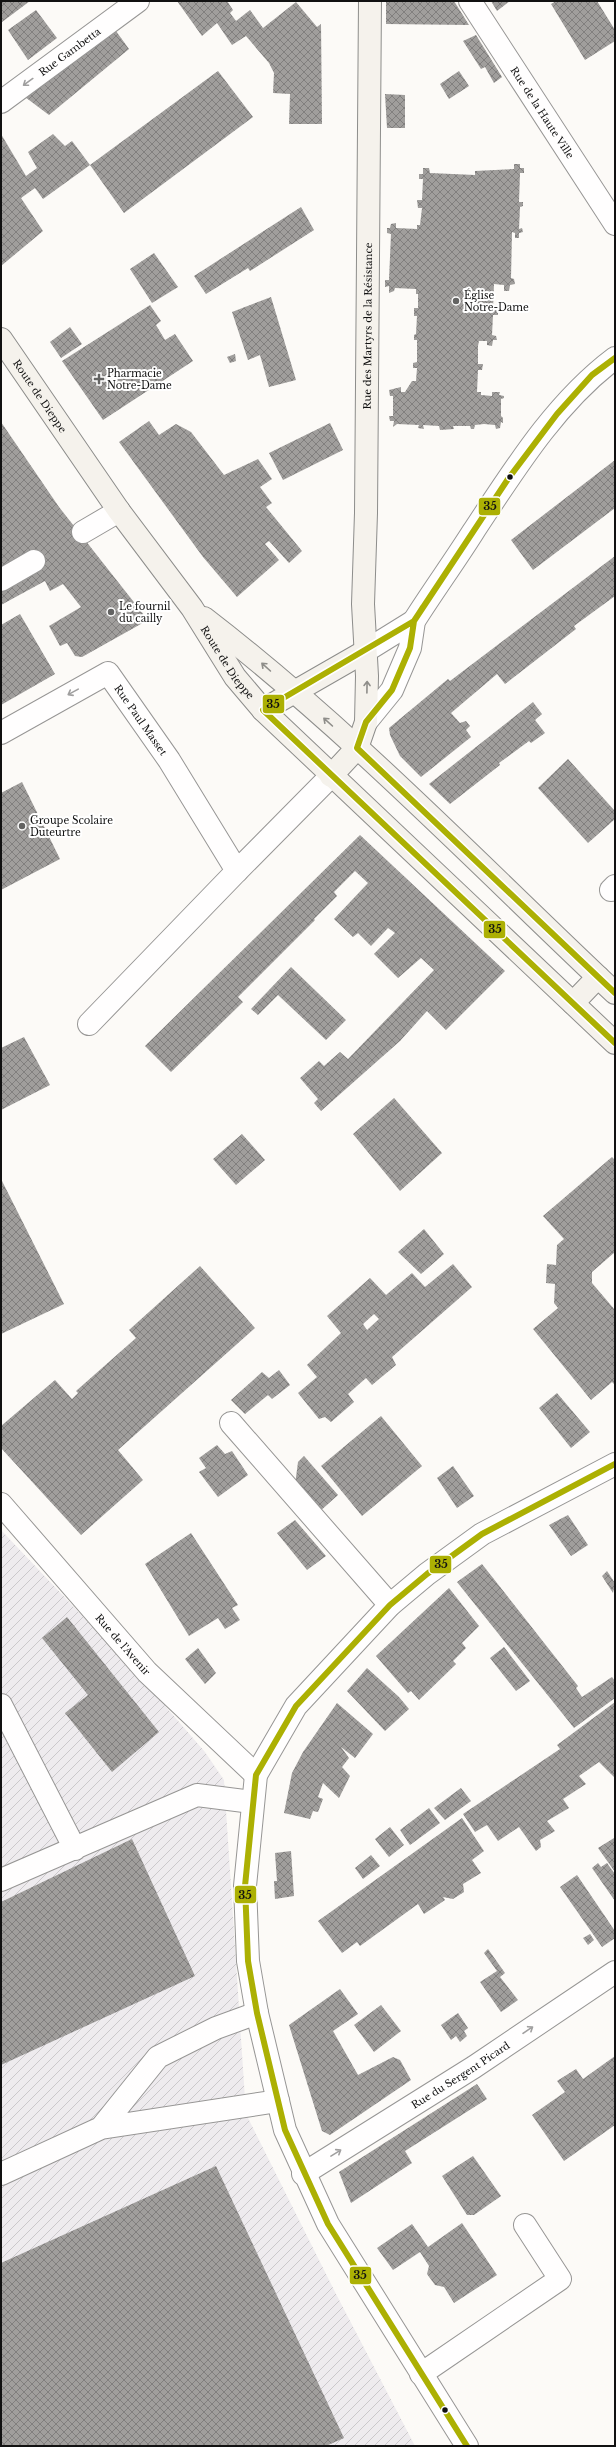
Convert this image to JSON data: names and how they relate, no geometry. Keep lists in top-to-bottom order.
{
  "streets": {
    "main road": ["Rue des Martyrs de la Résistance", "Route de Dieppe"],
    "street": [
      "Rue Gambetta",
      "Rue de la Haute Ville",
      "Rue Paul Masset",
      "Rue de l'Avenir",
      "Rue du Sergent Picard"
    ]
  },
  "crossings": [
    ["Rue des Martyrs de la Résistance", "Route de Dieppe"]
  ],
  "one_way": ["Rue Gambetta", "Rue du Sergent Picard"],
  "places": {
    "other": ["Église Notre-Dame", "Le fournil du cailly", "Groupe Scolaire Duteurtre"],
    "health": ["Pharmacie Notre-Dame"]
  },
  "lines": ["transit line 35"]
}
